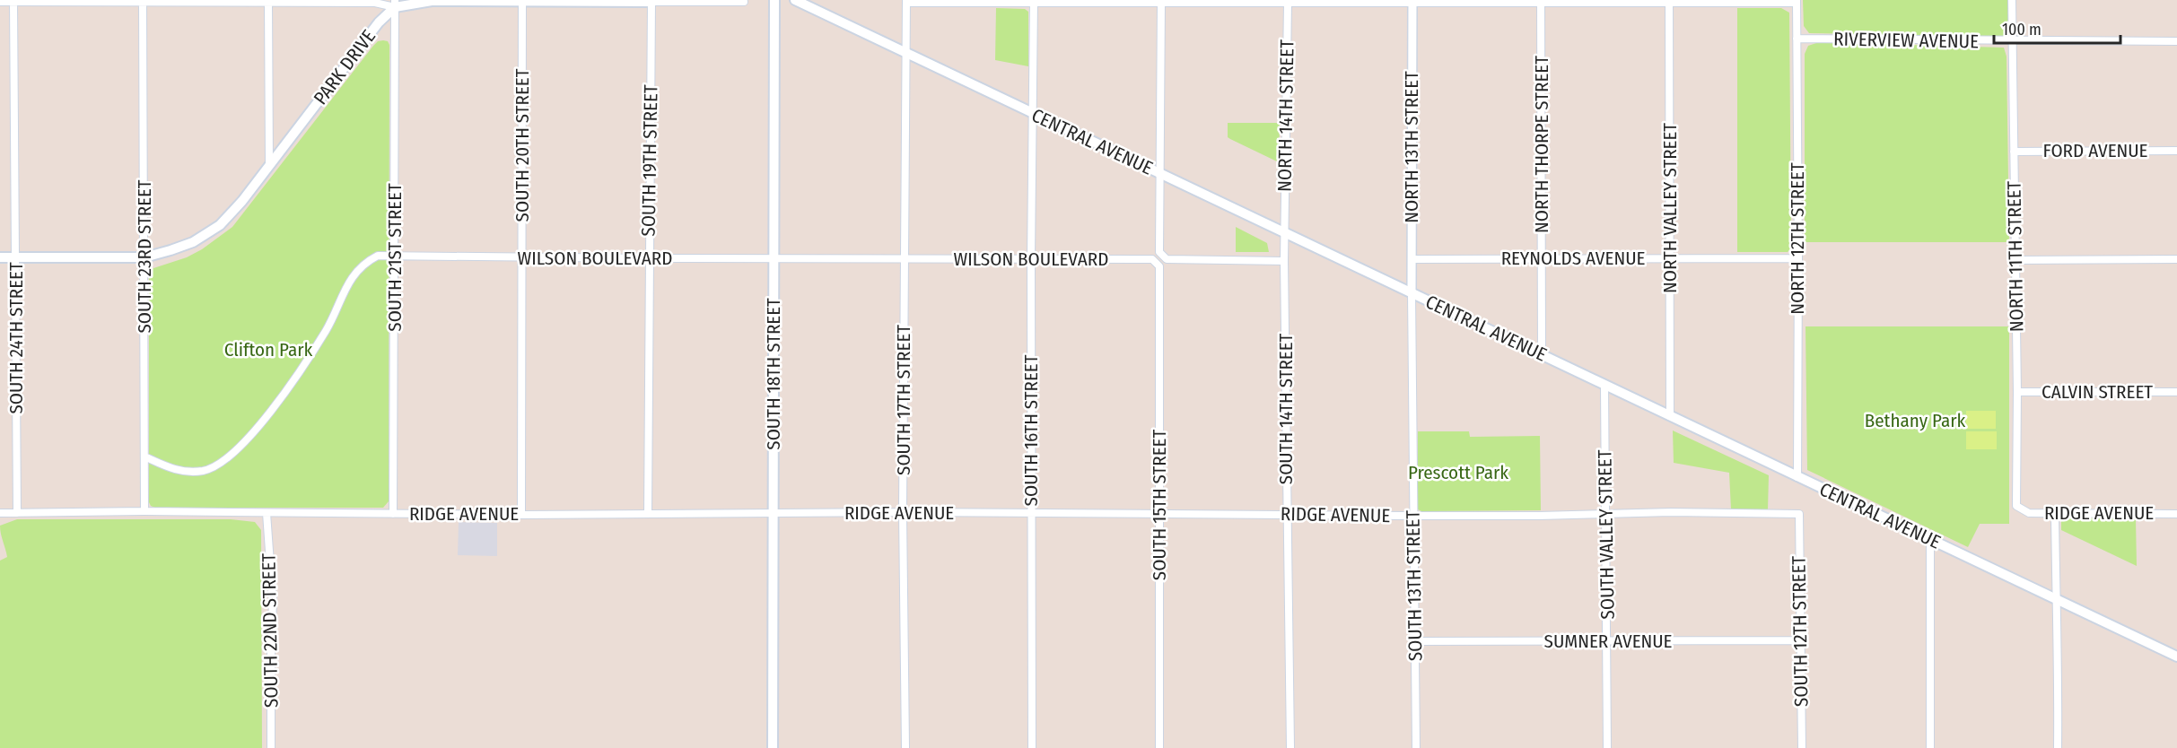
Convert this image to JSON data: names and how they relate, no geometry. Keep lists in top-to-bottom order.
{
  "streets": {
    "main road": ["PARK DRIVE", "CENTRAL AVENUE", "SOUTH 18TH STREET"],
    "street": [
      "RIVERVIEW AVENUE",
      "NORTH 14TH STREET",
      "NORTH THORPE STREET",
      "SOUTH 20TH STREET",
      "NORTH 13TH STREET",
      "FORD AVENUE",
      "SOUTH 19TH STREET",
      "NORTH VALLEY STREET",
      "NORTH 12TH STREET",
      "SOUTH 23RD STREET",
      "NORTH 11TH STREET",
      "SOUTH 21ST STREET",
      "WILSON BOULEVARD",
      "REYNOLDS AVENUE",
      "SOUTH 24TH STREET",
      "CALVIN STREET",
      "SOUTH 17TH STREET",
      "SOUTH 14TH STREET",
      "SOUTH 16TH STREET",
      "SOUTH 15TH STREET",
      "RIDGE AVENUE",
      "SOUTH VALLEY STREET",
      "SOUTH 13TH STREET",
      "SOUTH 22ND STREET",
      "SOUTH 12TH STREET",
      "SUMNER AVENUE"
    ]
  },
  "crossings": [
    ["RIVERVIEW AVENUE", "NORTH 12TH STREET"],
    ["RIVERVIEW AVENUE", "NORTH 11TH STREET"],
    ["PARK DRIVE", "SOUTH 23RD STREET"],
    ["PARK DRIVE", "SOUTH 21ST STREET"],
    ["PARK DRIVE", "SOUTH 24TH STREET"],
    ["NORTH 14TH STREET", "CENTRAL AVENUE"],
    ["NORTH 14TH STREET", "SOUTH 14TH STREET"],
    ["CENTRAL AVENUE", "NORTH THORPE STREET"],
    ["CENTRAL AVENUE", "NORTH 13TH STREET"],
    ["CENTRAL AVENUE", "NORTH VALLEY STREET"],
    ["CENTRAL AVENUE", "NORTH 12TH STREET"],
    ["CENTRAL AVENUE", "SOUTH 17TH STREET"],
    ["CENTRAL AVENUE", "SOUTH 14TH STREET"],
    ["CENTRAL AVENUE", "SOUTH 16TH STREET"],
    ["CENTRAL AVENUE", "SOUTH VALLEY STREET"],
    ["CENTRAL AVENUE", "SOUTH 13TH STREET"],
    ["NORTH THORPE STREET", "REYNOLDS AVENUE"],
    ["SOUTH 20TH STREET", "WILSON BOULEVARD"],
    ["SOUTH 20TH STREET", "RIDGE AVENUE"],
    ["NORTH 13TH STREET", "REYNOLDS AVENUE"],
    ["NORTH 13TH STREET", "SOUTH 13TH STREET"],
    ["FORD AVENUE", "NORTH 11TH STREET"],
    ["SOUTH 19TH STREET", "WILSON BOULEVARD"],
    ["SOUTH 19TH STREET", "RIDGE AVENUE"],
    ["NORTH VALLEY STREET", "REYNOLDS AVENUE"],
    ["NORTH 12TH STREET", "REYNOLDS AVENUE"],
    ["SOUTH 23RD STREET", "WILSON BOULEVARD"],
    ["SOUTH 23RD STREET", "RIDGE AVENUE"],
    ["NORTH 11TH STREET", "CALVIN STREET"],
    ["NORTH 11TH STREET", "RIDGE AVENUE"],
    ["SOUTH 21ST STREET", "WILSON BOULEVARD"],
    ["SOUTH 21ST STREET", "RIDGE AVENUE"],
    ["WILSON BOULEVARD", "SOUTH 18TH STREET"],
    ["WILSON BOULEVARD", "SOUTH 17TH STREET"],
    ["WILSON BOULEVARD", "SOUTH 16TH STREET"],
    ["WILSON BOULEVARD", "SOUTH 15TH STREET"],
    ["SOUTH 24TH STREET", "RIDGE AVENUE"],
    ["SOUTH 18TH STREET", "RIDGE AVENUE"],
    ["SOUTH 17TH STREET", "RIDGE AVENUE"],
    ["SOUTH 14TH STREET", "RIDGE AVENUE"],
    ["SOUTH 16TH STREET", "RIDGE AVENUE"],
    ["SOUTH 15TH STREET", "RIDGE AVENUE"],
    ["RIDGE AVENUE", "SOUTH VALLEY STREET"],
    ["RIDGE AVENUE", "SOUTH 13TH STREET"],
    ["RIDGE AVENUE", "SOUTH 22ND STREET"],
    ["RIDGE AVENUE", "SOUTH 12TH STREET"],
    ["SOUTH VALLEY STREET", "SUMNER AVENUE"],
    ["SOUTH 13TH STREET", "SUMNER AVENUE"],
    ["SOUTH 12TH STREET", "SUMNER AVENUE"]
  ],
  "parks": ["Clifton Park", "Bethany Park", "Prescott Park"],
  "scale_bar": "100 m"
}
